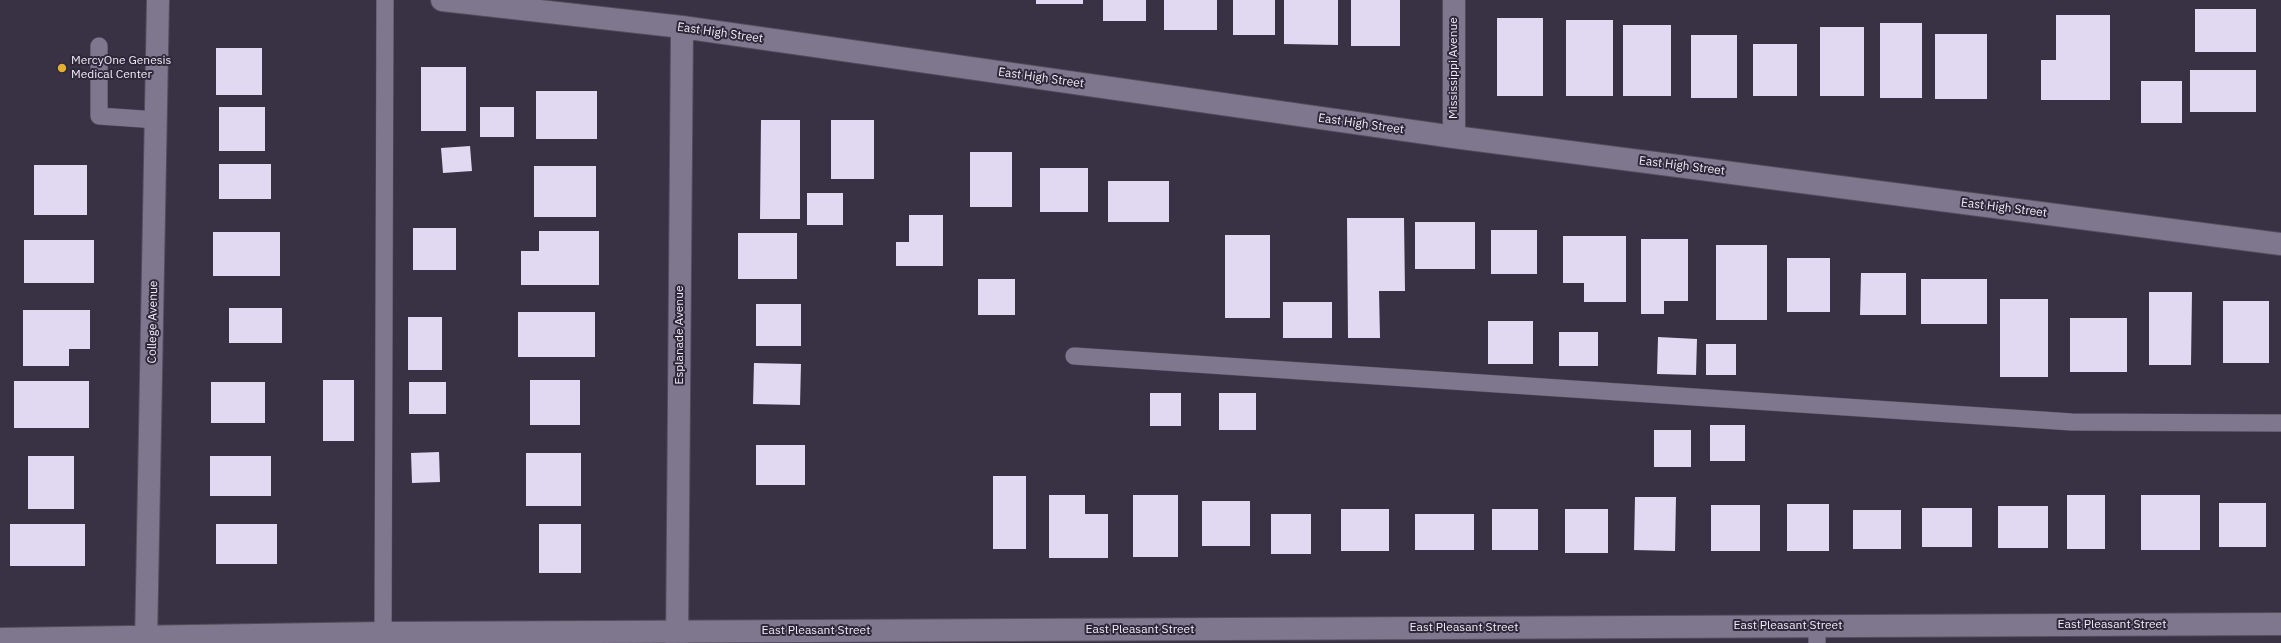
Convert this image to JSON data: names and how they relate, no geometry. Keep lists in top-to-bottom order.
{
  "streets": {
    "street": [
      "East High Street",
      "Mississippi Avenue",
      "College Avenue",
      "Esplanade Avenue",
      "East Pleasant Street"
    ]
  },
  "crossings": [
    ["East High Street", "Mississippi Avenue"],
    ["East High Street", "Esplanade Avenue"],
    ["College Avenue", "East Pleasant Street"],
    ["Esplanade Avenue", "East Pleasant Street"]
  ],
  "places": ["MercyOne Genesis Medical Center"]
}
